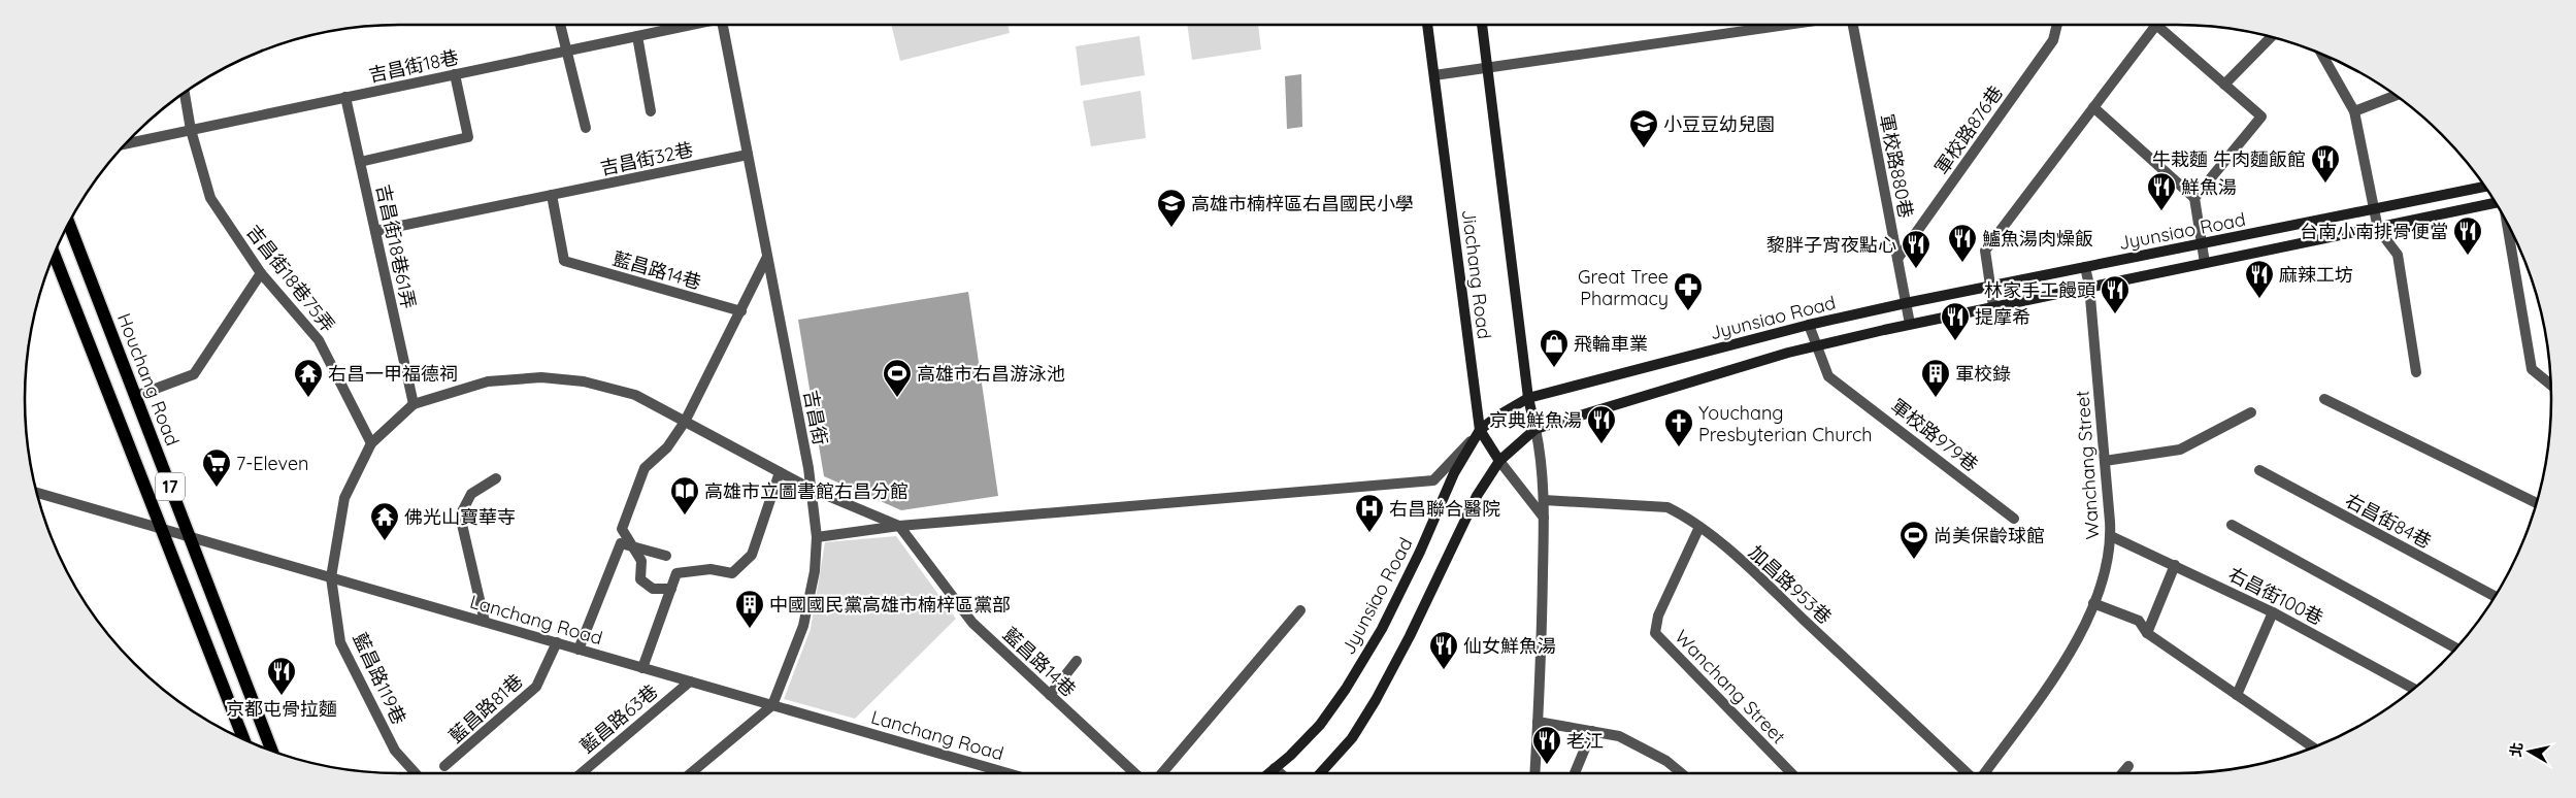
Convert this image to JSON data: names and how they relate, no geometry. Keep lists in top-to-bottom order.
{
  "streets": {
    "main road": ["Houchang Road", "17"],
    "street": [
      "吉昌街18巷",
      "軍校路876巷",
      "吉昌街32巷",
      "軍校路880巷",
      "Jyunsiao Road",
      "吉昌街18巷61弄",
      "藍昌路14巷",
      "Jiachang Road",
      "吉昌街18巷75弄",
      "吉昌街",
      "軍校路979巷",
      "Wanchang Street",
      "右昌街84巷",
      "加昌路953巷",
      "右昌街100巷",
      "Lanchang Road",
      "藍昌路119巷",
      "藍昌路81巷",
      "藍昌路63巷"
    ]
  },
  "crossings": [
    ["吉昌街18巷", "吉昌街18巷61弄"],
    ["吉昌街18巷", "吉昌街18巷75弄"],
    ["軍校路876巷", "軍校路880巷"],
    ["吉昌街32巷", "吉昌街18巷61弄"],
    ["吉昌街32巷", "藍昌路14巷"],
    ["吉昌街32巷", "吉昌街"],
    ["軍校路880巷", "Jyunsiao Road"],
    ["Jyunsiao Road", "Jiachang Road"],
    ["Jyunsiao Road", "軍校路979巷"],
    ["Jyunsiao Road", "Wanchang Street"],
    ["Jiachang Road", "加昌路953巷"],
    ["吉昌街18巷75弄", "藍昌路119巷"],
    ["Houchang Road", "Lanchang Road"],
    ["吉昌街", "Lanchang Road"],
    ["Wanchang Street", "加昌路953巷"],
    ["Wanchang Street", "右昌街100巷"],
    ["17", "Lanchang Road"],
    ["Lanchang Road", "藍昌路119巷"],
    ["Lanchang Road", "藍昌路81巷"],
    ["Lanchang Road", "藍昌路63巷"]
  ],
  "places": {
    "school or university": ["小豆豆幼兒園", "高雄市楠梓區右昌國民小學"],
    "restaurant": [
      "牛栽麵 牛肉麵飯館",
      "鮮魚湯",
      "台南小南排骨便當",
      "鱸魚湯肉燥飯",
      "黎胖子宵夜點心",
      "麻辣工坊",
      "林家手工饅頭",
      "提摩希",
      "京典鮮魚湯",
      "仙女鮮魚湯",
      "京都屯骨拉麵",
      "老江"
    ],
    "pharmacy": ["Great Tree Pharmacy"],
    "shop": ["飛輪車業"],
    "temple": ["右昌一甲福德祠", "佛光山寶華寺"],
    "sports": ["高雄市右昌游泳池", "尚美保齡球館"],
    "building": ["軍校錄", "中國國民黨高雄市楠梓區黨部"],
    "church": ["Youchang Presbyterian Church"],
    "supermarket": ["7-Eleven"],
    "library": ["高雄市立圖書館右昌分館"],
    "hospital": ["右昌聯合醫院"]
  },
  "north": "left"
}
